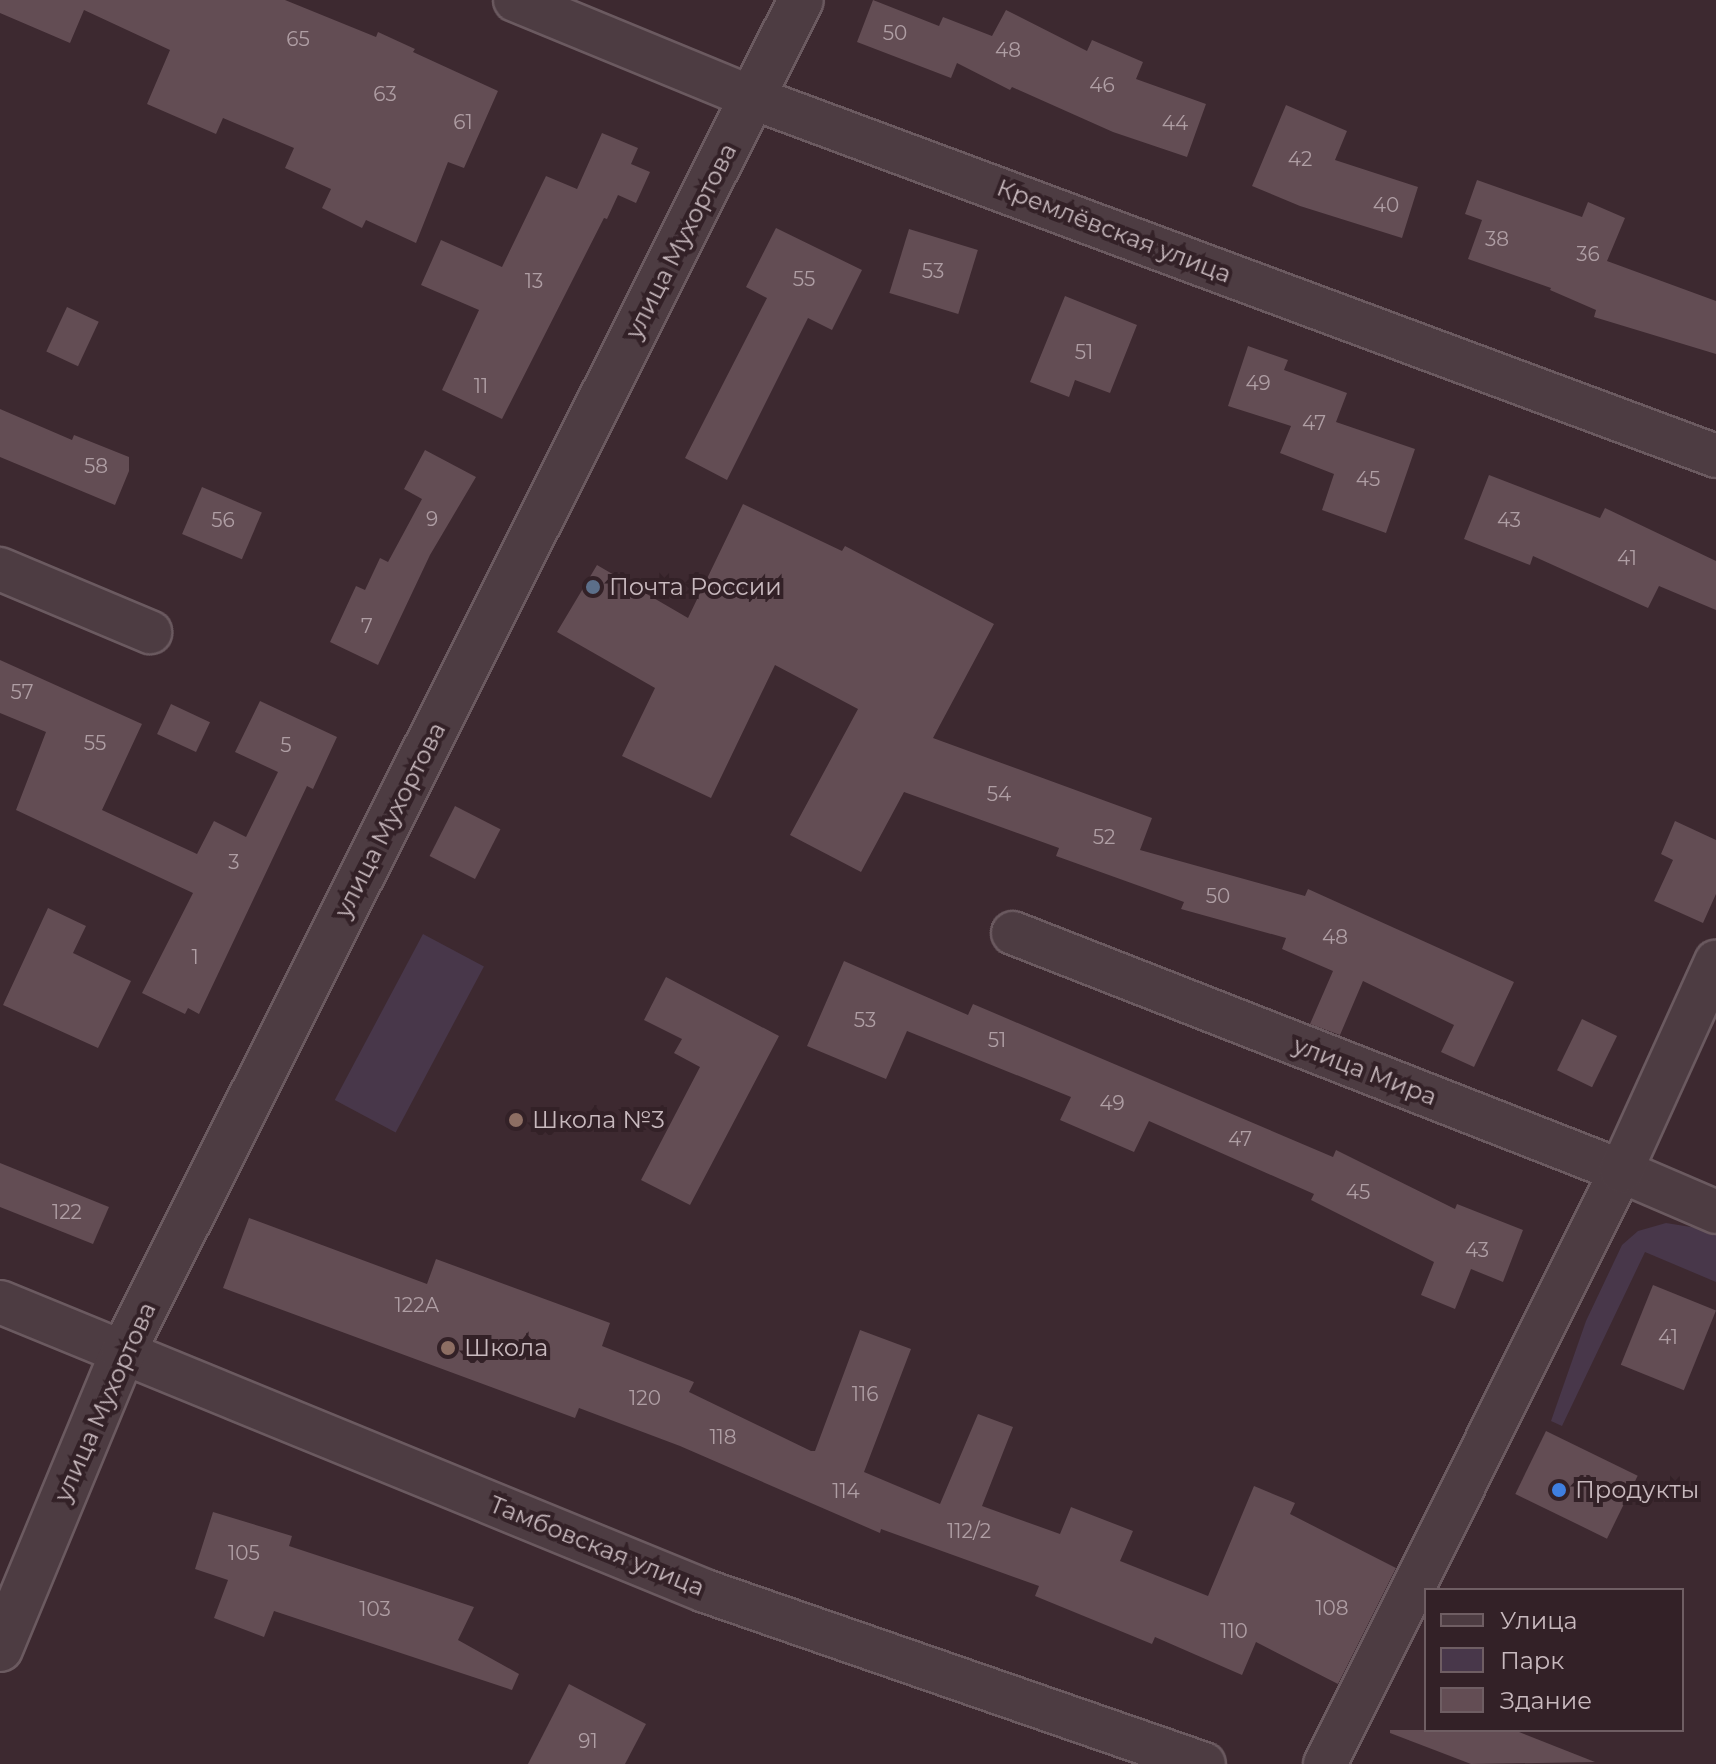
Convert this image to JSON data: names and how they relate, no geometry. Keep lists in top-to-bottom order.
{
  "streets": {
    "street": [
      "Кремлёвская улица",
      "улица Мухортова",
      "улица Мира",
      "Тамбовская улица"
    ]
  },
  "crossings": [
    ["Кремлёвская улица", "улица Мухортова"],
    ["улица Мухортова", "Тамбовская улица"]
  ],
  "places": [
    "Почта России",
    "Школа №3",
    "Школа",
    "Продукты"
  ],
  "house_numbers": [
    "50",
    "65",
    "48",
    "46",
    "63",
    "61",
    "44",
    "42",
    "40",
    "38",
    "36",
    "53",
    "55",
    "13",
    "51",
    "49",
    "11",
    "47",
    "58",
    "45",
    "9",
    "56",
    "43",
    "41",
    "7",
    "57",
    "55",
    "5",
    "54",
    "52",
    "3",
    "50",
    "48",
    "1",
    "53",
    "51",
    "49",
    "47",
    "45",
    "122",
    "43",
    "122А",
    "41",
    "116",
    "120",
    "118",
    "114",
    "112/2",
    "105",
    "108",
    "103",
    "110",
    "91"
  ],
  "legend": ["Улица", "Парк", "Здание"]
}
